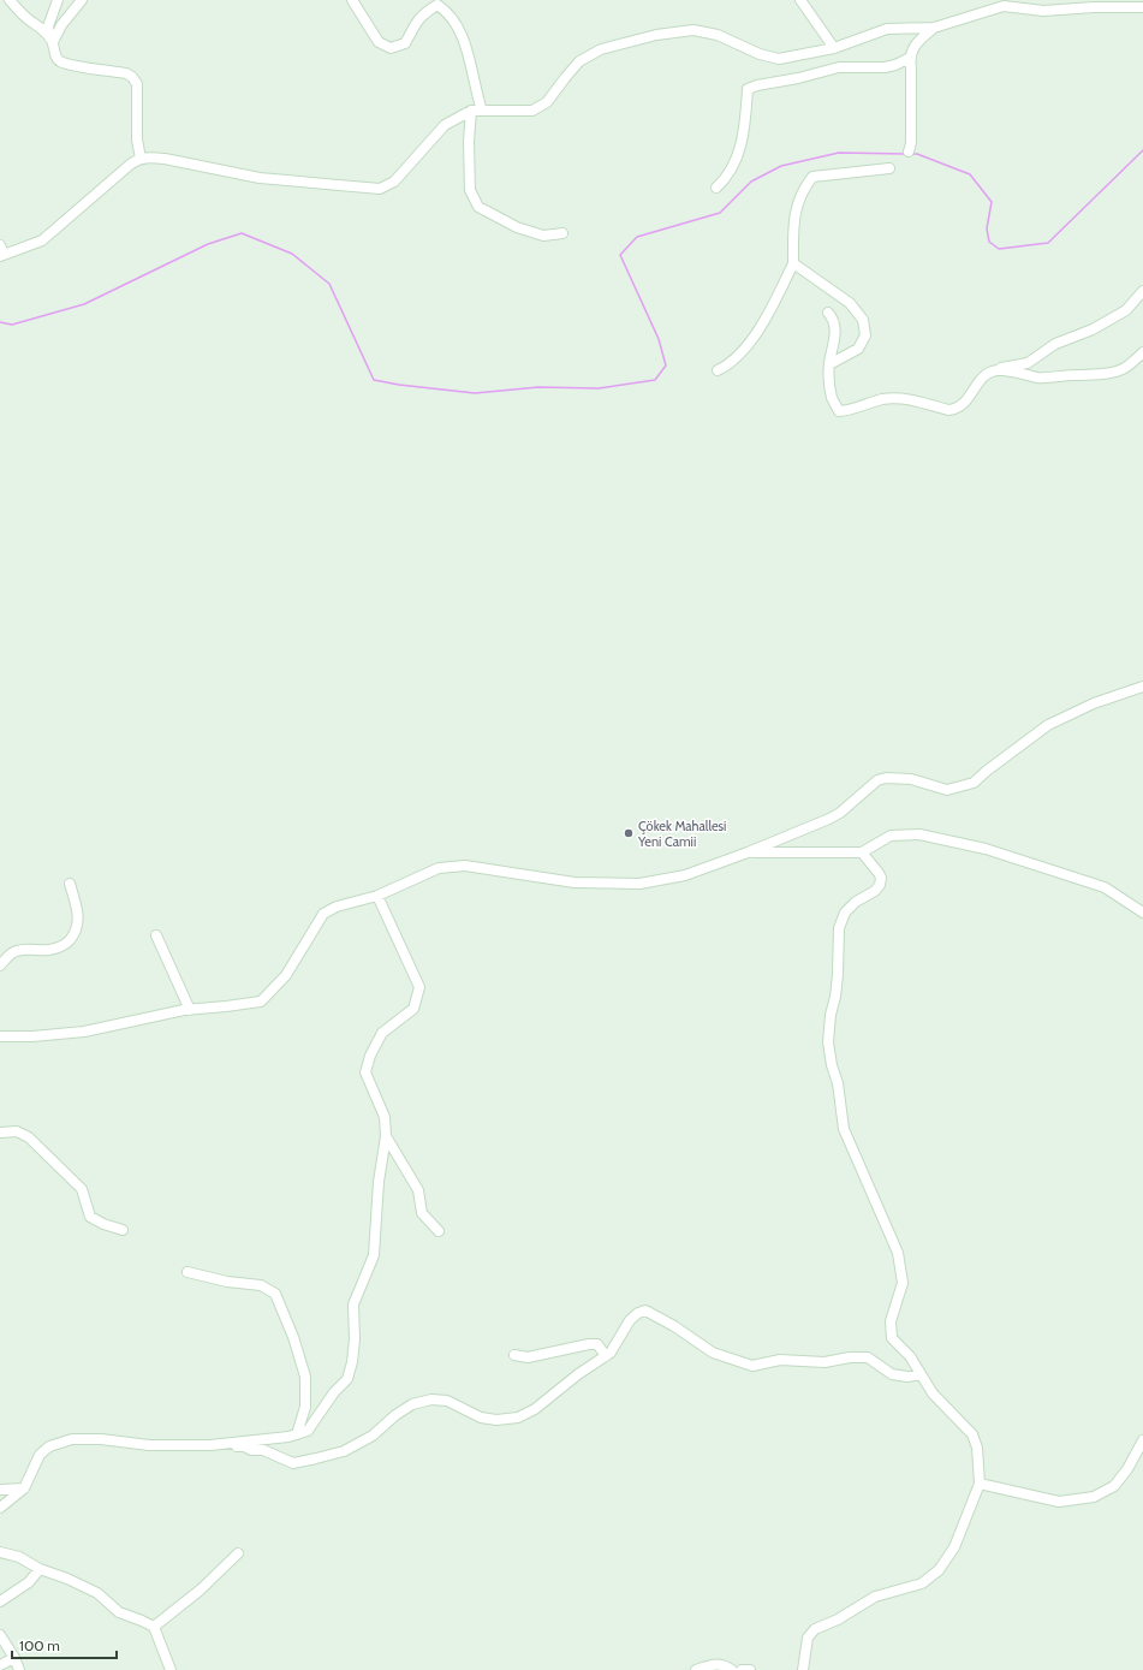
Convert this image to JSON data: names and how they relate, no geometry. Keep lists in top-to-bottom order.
{
  "places": ["Çökek Mahallesi Yeni Camii"],
  "scale_bar": "100 m"
}
